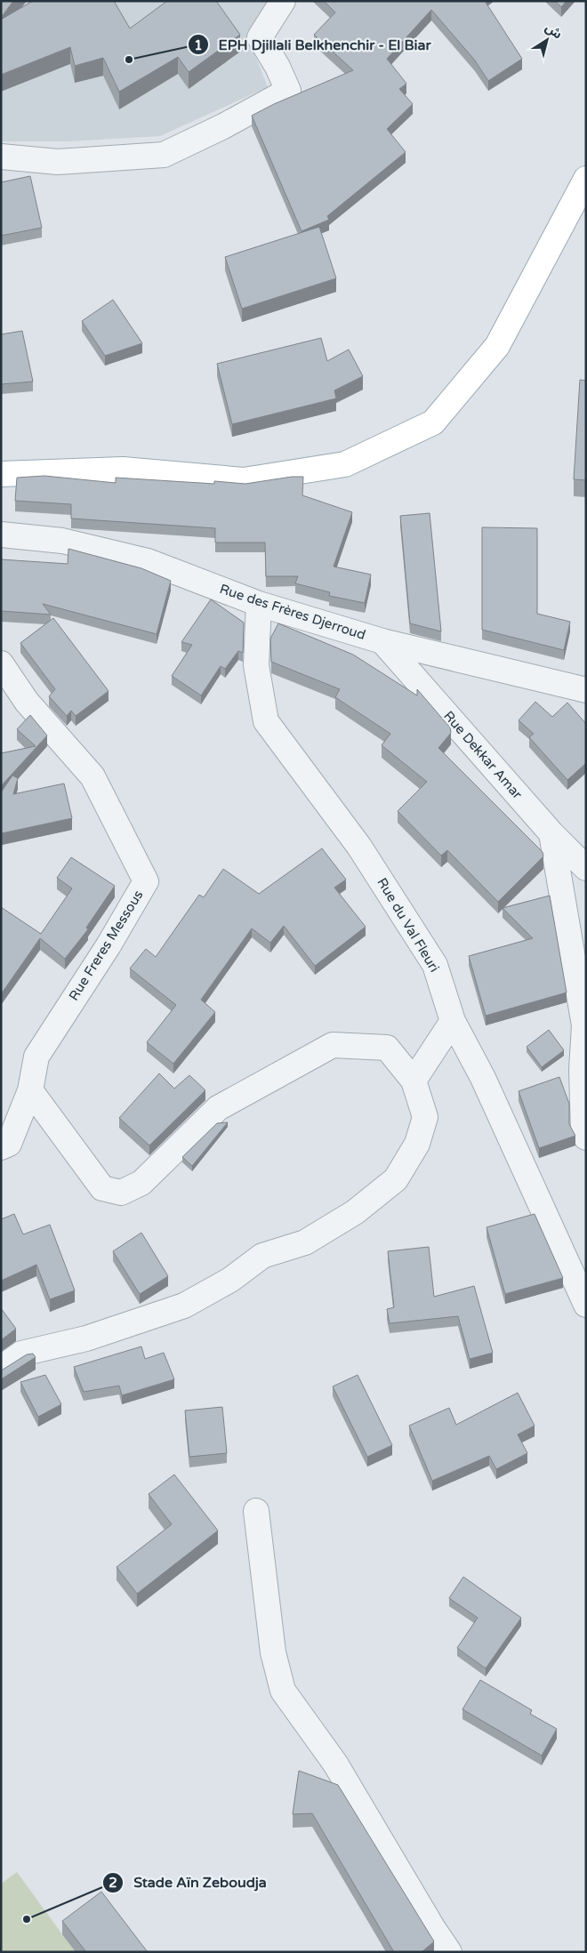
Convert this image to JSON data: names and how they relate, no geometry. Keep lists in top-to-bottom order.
{
  "streets": {
    "street": [
      "Rue des Frères Djerroud",
      "Rue Dekkar Amar",
      "Rue du Val Fleuri",
      "Rue Freres Messous"
    ]
  },
  "crossings": [
    ["Rue des Frères Djerroud", "Rue Dekkar Amar"],
    ["Rue des Frères Djerroud", "Rue du Val Fleuri"]
  ],
  "places": ["EPH Djillali Belkhenchir - El Biar", "Stade Aïn Zeboudja"],
  "north": "top right"
}
